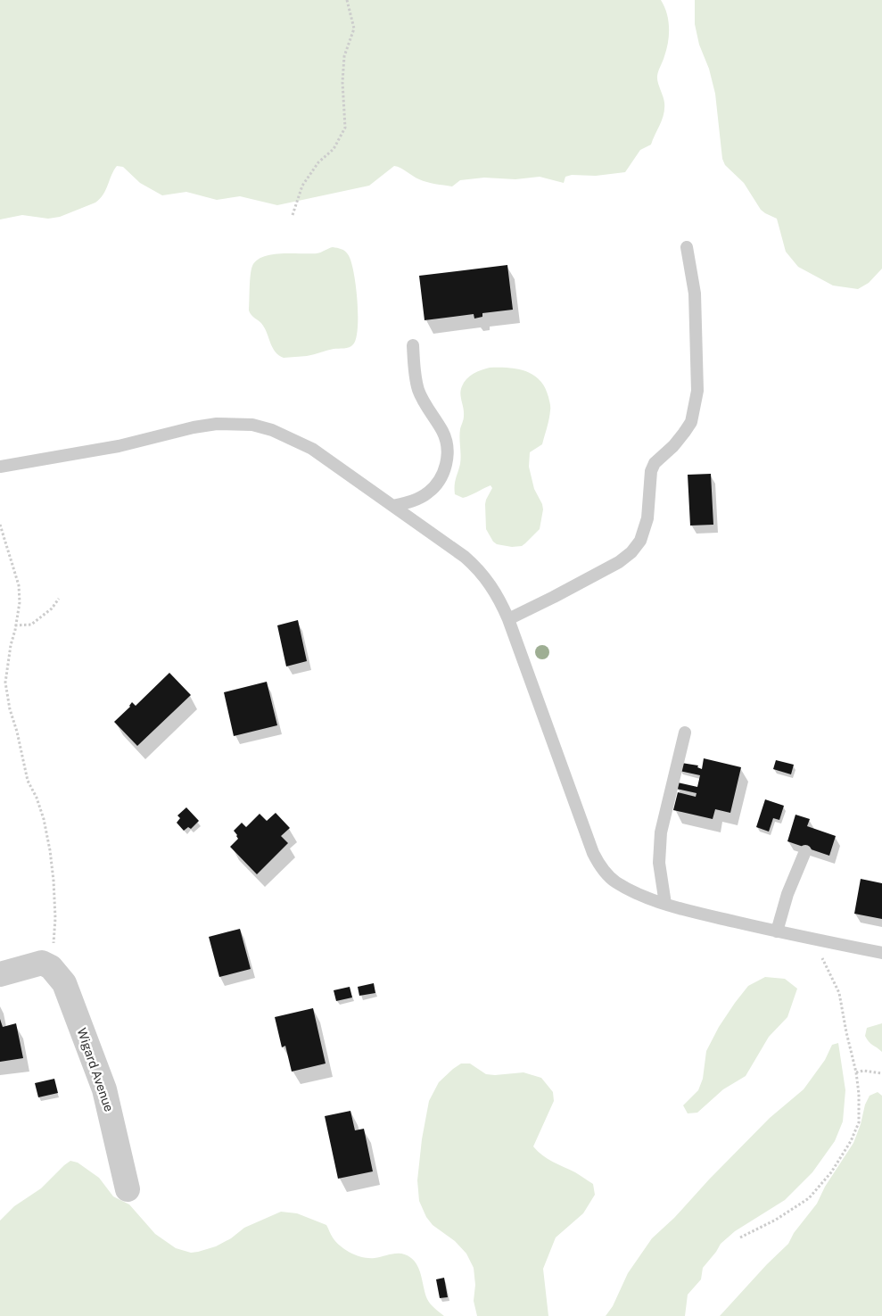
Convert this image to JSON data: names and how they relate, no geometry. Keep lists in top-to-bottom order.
{
  "streets": {
    "street": ["Wigard Avenue"]
  }
}
